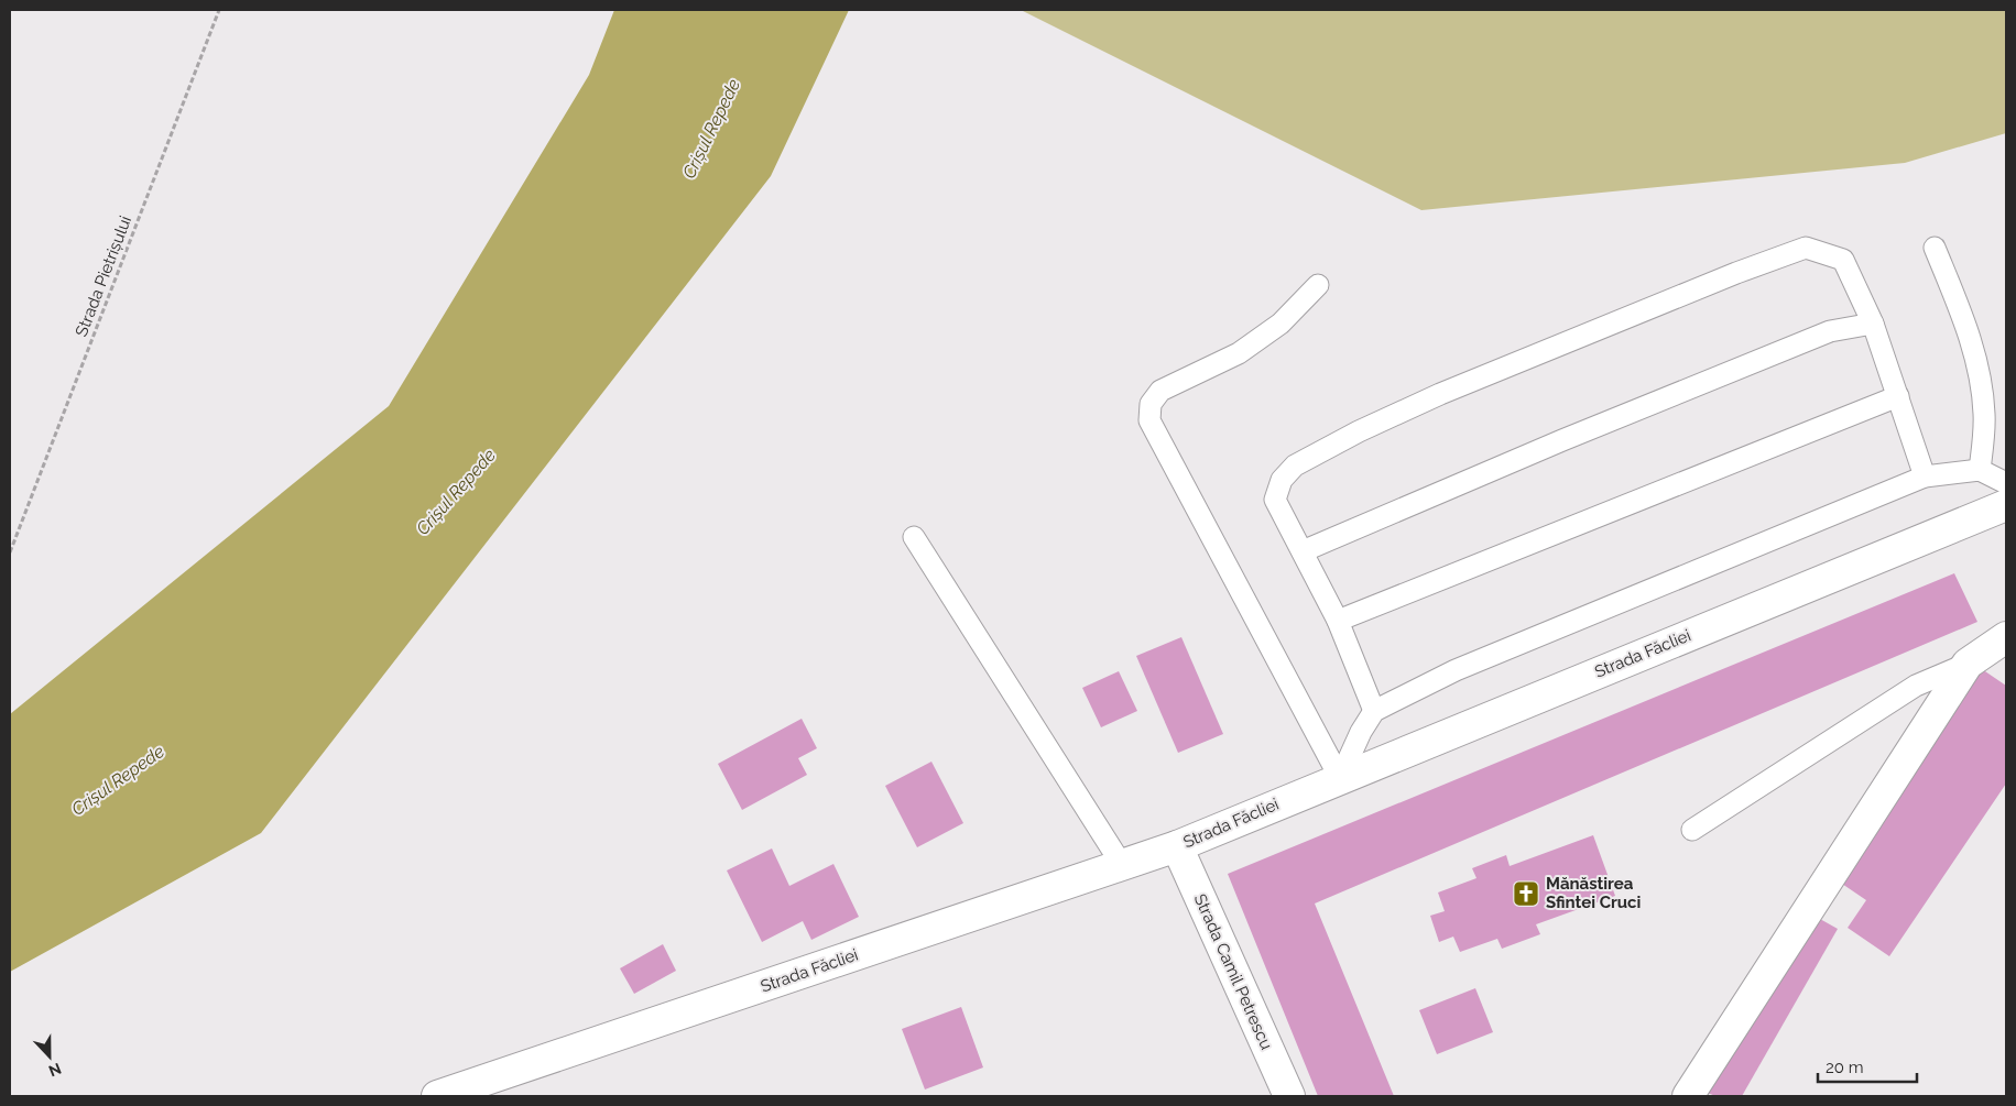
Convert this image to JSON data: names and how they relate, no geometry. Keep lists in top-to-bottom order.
{
  "streets": {
    "street": ["Strada Făcliei", "Strada Camil Petrescu"],
    "path": ["Strada Pietrișului"]
  },
  "crossings": [
    ["Strada Făcliei", "Strada Camil Petrescu"]
  ],
  "water": ["Crișul Repede"],
  "places": {
    "church": ["Mănăstirea Sfintei Cruci"]
  },
  "scale_bar": "20 m",
  "north": "bottom"
}
